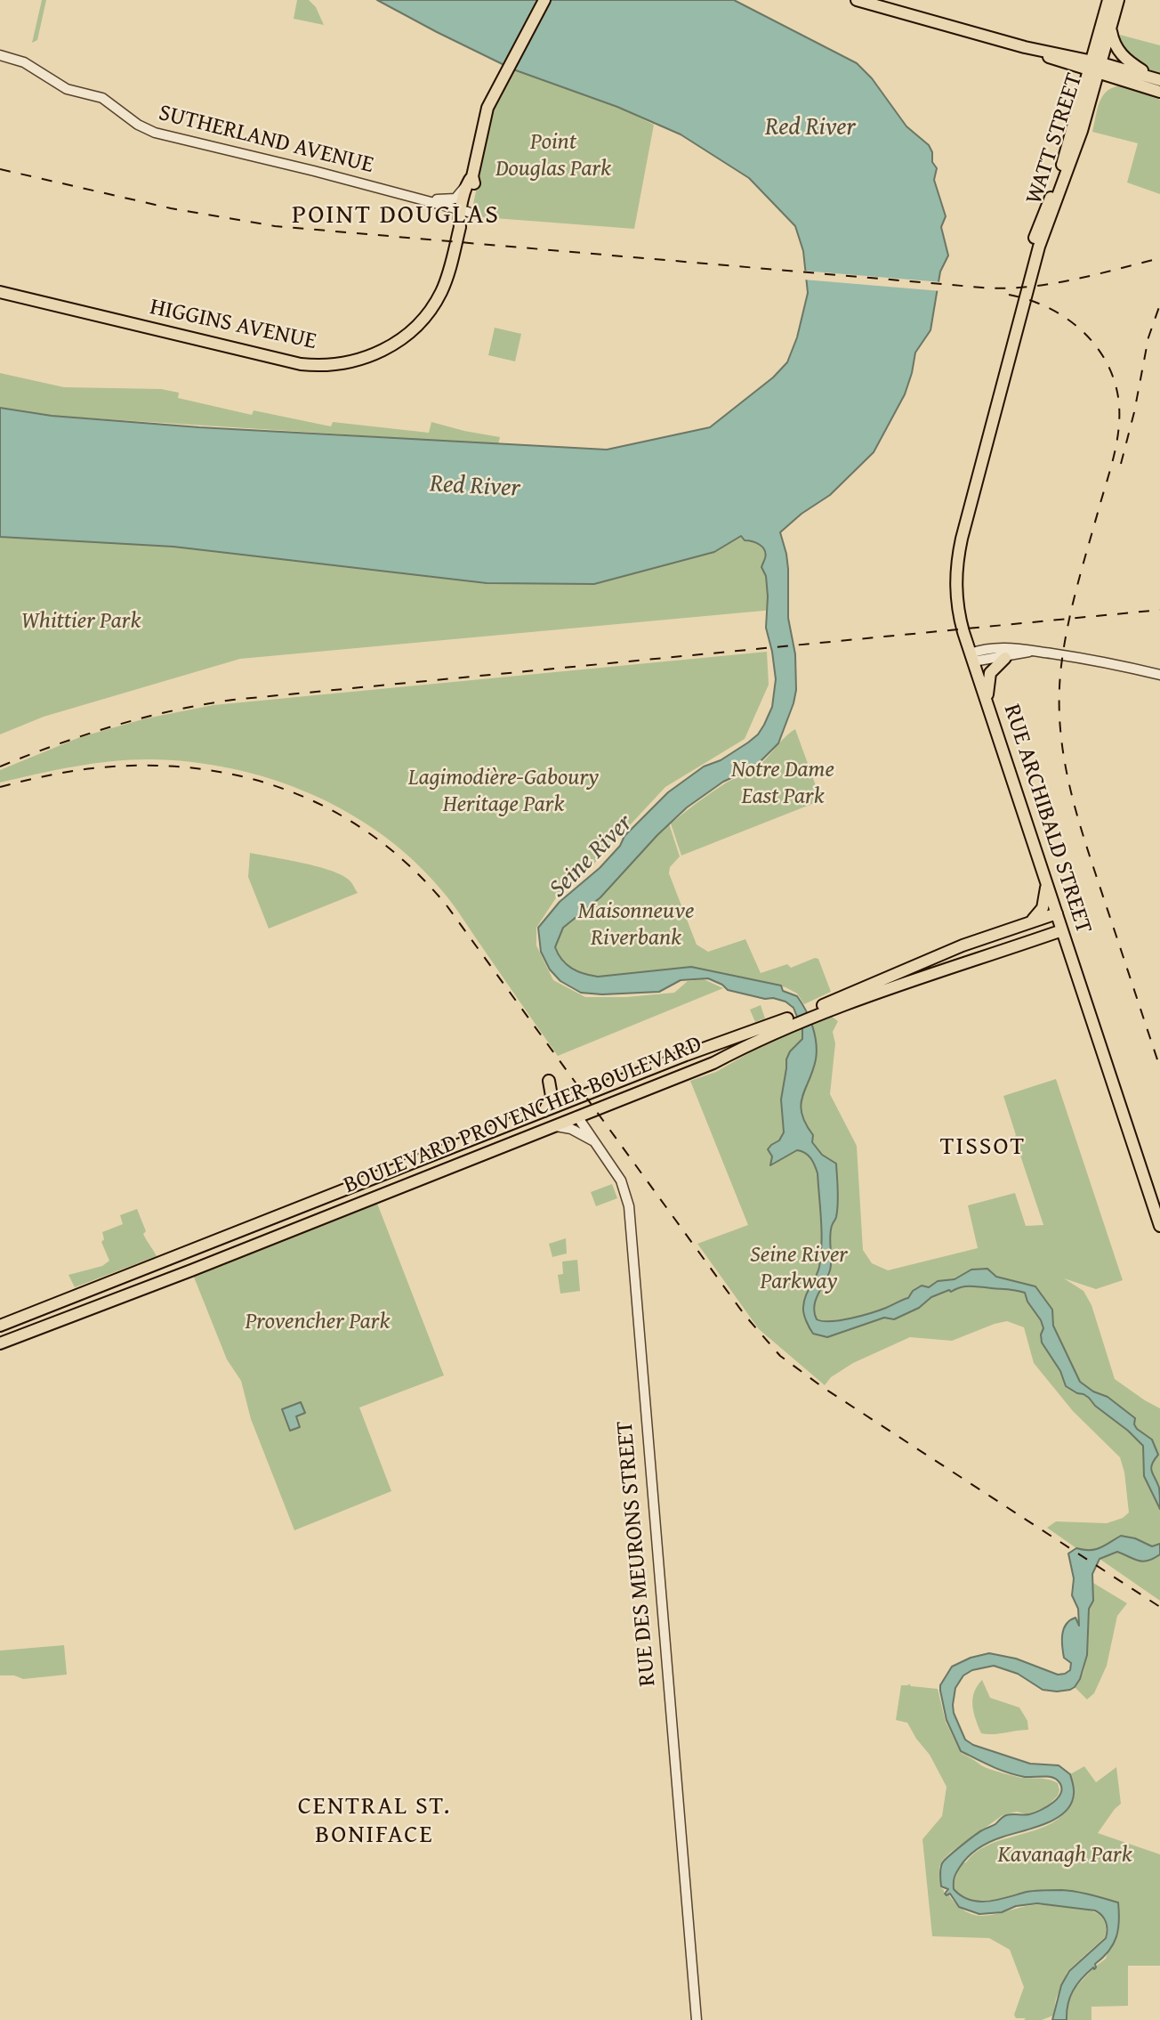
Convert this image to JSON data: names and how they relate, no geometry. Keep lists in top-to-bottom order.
{
  "streets": {
    "main road": [
      "WATT STREET",
      "HIGGINS AVENUE",
      "RUE ARCHIBALD STREET",
      "BOULEVARD PROVENCHER BOULEVARD",
      "RUE DES MEURONS STREET"
    ],
    "street": ["SUTHERLAND AVENUE"]
  },
  "crossings": [
    ["WATT STREET", "RUE ARCHIBALD STREET"],
    ["SUTHERLAND AVENUE", "HIGGINS AVENUE"],
    ["RUE ARCHIBALD STREET", "BOULEVARD PROVENCHER BOULEVARD"],
    ["BOULEVARD PROVENCHER BOULEVARD", "RUE DES MEURONS STREET"]
  ],
  "districts": ["POINT DOUGLAS", "TISSOT", "CENTRAL ST. BONIFACE"],
  "water": ["Red River", "Seine River"],
  "parks": [
    "Point Douglas Park",
    "Whittier Park",
    "Notre Dame East Park",
    "Lagimodière-Gaboury Heritage Park",
    "Maisonneuve Riverbank",
    "Seine River Parkway",
    "Provencher Park",
    "Kavanagh Park"
  ]
}
